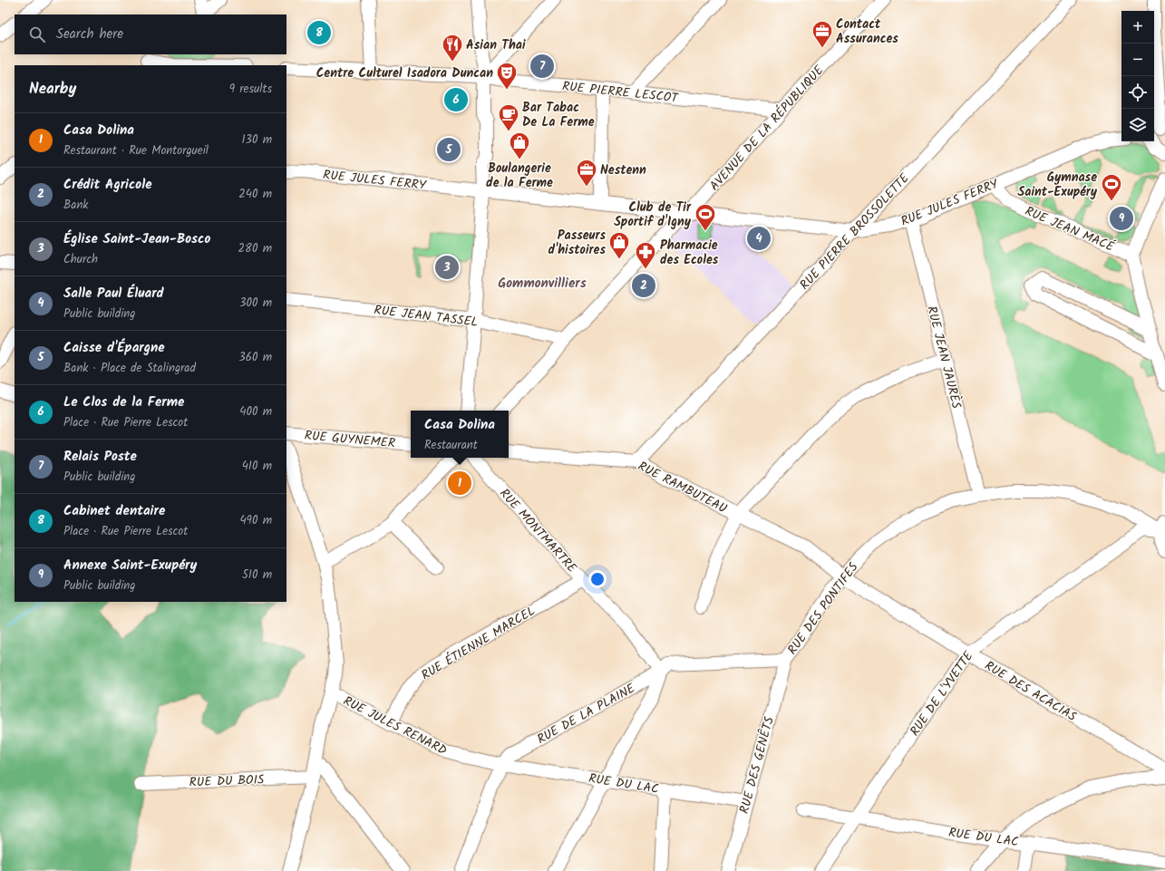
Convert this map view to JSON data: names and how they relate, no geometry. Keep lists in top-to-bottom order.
{
  "streets": {
    "street": [
      "RUE PIERRE LESCOT",
      "AVENUE DE LA RÉPUBLIQUE",
      "RUE JULES FERRY",
      "RUE JEAN MACÉ",
      "RUE PIERRE BROSSOLETTE",
      "RUE JEAN TASSEL",
      "RUE JEAN JAURÈS",
      "RUE GUYNEMER",
      "RUE RAMBUTEAU",
      "RUE MONTMARTRE",
      "RUE DES PONTIFES",
      "RUE ÉTIENNE MARCEL",
      "RUE DES ACACIAS",
      "RUE DE L'YVETTE",
      "RUE DE LA PLAINE",
      "RUE JULES RENARD",
      "RUE DES GENÊTS",
      "RUE DU BOIS",
      "RUE DU LAC"
    ]
  },
  "crossings": [
    ["RUE PIERRE LESCOT", "AVENUE DE LA RÉPUBLIQUE"],
    ["AVENUE DE LA RÉPUBLIQUE", "RUE JULES FERRY"],
    ["AVENUE DE LA RÉPUBLIQUE", "RUE JEAN TASSEL"],
    ["RUE JULES FERRY", "RUE JEAN MACÉ"],
    ["RUE JULES FERRY", "RUE PIERRE BROSSOLETTE"],
    ["RUE JULES FERRY", "RUE JEAN JAURÈS"],
    ["RUE PIERRE BROSSOLETTE", "RUE RAMBUTEAU"],
    ["RUE JEAN JAURÈS", "RUE DES PONTIFES"],
    ["RUE RAMBUTEAU", "RUE DES PONTIFES"],
    ["RUE RAMBUTEAU", "RUE DES ACACIAS"],
    ["RUE MONTMARTRE", "RUE ÉTIENNE MARCEL"],
    ["RUE MONTMARTRE", "RUE DE LA PLAINE"],
    ["RUE DES PONTIFES", "RUE DES ACACIAS"],
    ["RUE DES PONTIFES", "RUE DE L'YVETTE"],
    ["RUE DES PONTIFES", "RUE DE LA PLAINE"],
    ["RUE DES PONTIFES", "RUE DES GENÊTS"],
    ["RUE ÉTIENNE MARCEL", "RUE JULES RENARD"],
    ["RUE DES ACACIAS", "RUE DE L'YVETTE"],
    ["RUE DE L'YVETTE", "RUE DU LAC"],
    ["RUE DE LA PLAINE", "RUE JULES RENARD"],
    ["RUE DE LA PLAINE", "RUE DES GENÊTS"],
    ["RUE DE LA PLAINE", "RUE DU LAC"],
    ["RUE JULES RENARD", "RUE DU LAC"],
    ["RUE DES GENÊTS", "RUE DU LAC"]
  ],
  "districts": ["Gommonvilliers"],
  "places": {
    "office": ["Contact Assurances", "Nestenn"],
    "restaurant": ["Asian Thai"],
    "theatre": ["Centre Culturel Isadora Duncan"],
    "cafe": ["Bar Tabac De La Ferme"],
    "shop": ["Boulangerie de la Ferme", "Passeurs d'histoires"],
    "sports": ["Gymnase Saint-Exupéry", "Club de Tir Sportif d'Igny"],
    "pharmacy": ["Pharmacie des Ecoles"]
  },
  "page": {
    "map_buttons": ["+", "−"],
    "search": "Search here",
    "pins": [
      "8",
      "7",
      "6",
      "5",
      "9",
      "4",
      "3",
      "2",
      "1"
    ],
    "heading": ["Nearby", "9 results"],
    "list": [
      {
        "mark": "1",
        "name": "Casa Dolina",
        "note": "Restaurant · Rue Montorgueil",
        "value": "130 m"
      },
      {
        "mark": "2",
        "name": "Crédit Agricole",
        "note": "Bank",
        "value": "240 m"
      },
      {
        "mark": "3",
        "name": "Église Saint-Jean-Bosco",
        "note": "Church",
        "value": "280 m"
      },
      {
        "mark": "4",
        "name": "Salle Paul Éluard",
        "note": "Public building",
        "value": "300 m"
      },
      {
        "mark": "5",
        "name": "Caisse d'Épargne",
        "note": "Bank · Place de Stalingrad",
        "value": "360 m"
      },
      {
        "mark": "6",
        "name": "Le Clos de la Ferme",
        "note": "Place · Rue Pierre Lescot",
        "value": "400 m"
      },
      {
        "mark": "7",
        "name": "Relais Poste",
        "note": "Public building",
        "value": "410 m"
      },
      {
        "mark": "8",
        "name": "Cabinet dentaire",
        "note": "Place · Rue Pierre Lescot",
        "value": "490 m"
      },
      {
        "mark": "9",
        "name": "Annexe Saint-Exupéry",
        "note": "Public building",
        "value": "510 m"
      }
    ],
    "popup": ["Casa Dolina", "Restaurant"]
  }
}
